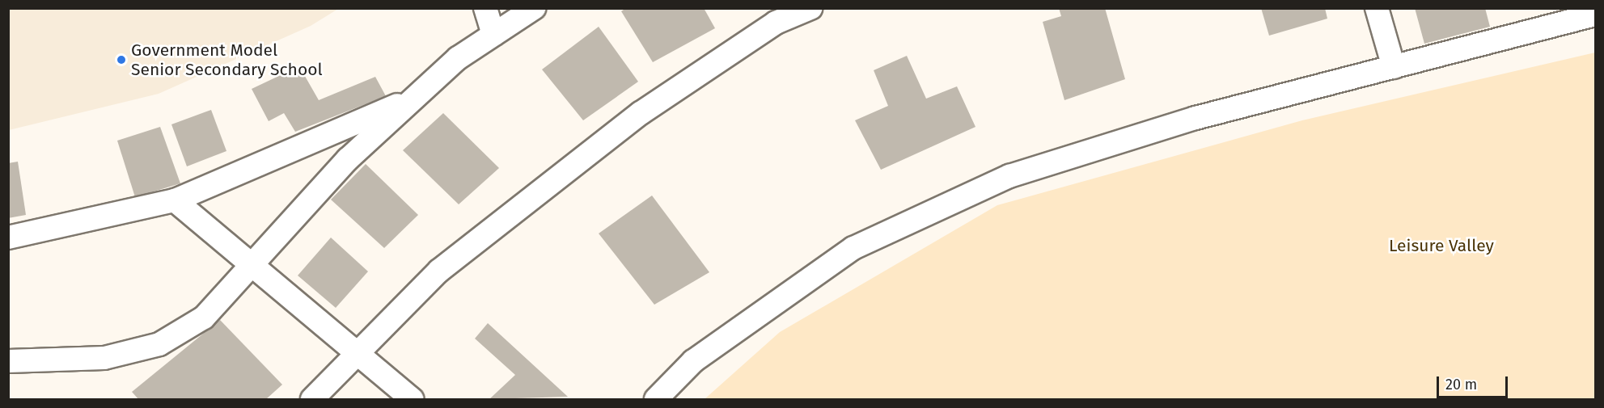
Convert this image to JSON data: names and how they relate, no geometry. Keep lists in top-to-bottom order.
{
  "parks": ["Leisure Valley"],
  "places": ["Government Model Senior Secondary School"],
  "scale_bar": "20 m"
}
